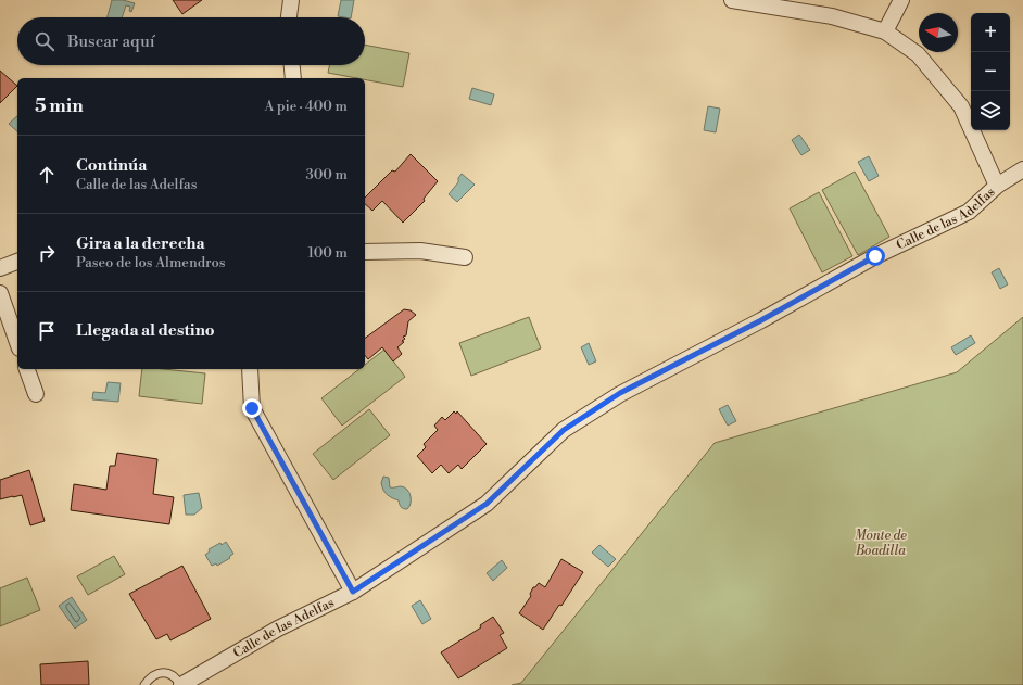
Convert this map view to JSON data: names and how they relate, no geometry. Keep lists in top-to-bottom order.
{
  "streets": {
    "street": ["Calle de las Adelfas"]
  },
  "parks": ["Monte de Boadilla"],
  "north": "left",
  "page": {
    "map_buttons": ["+", "−"],
    "search": "Buscar aquí",
    "heading": ["5 min", "A pie · 400 m"],
    "list": [
      ["Continúa", "Calle de las Adelfas", "300 m"],
      ["Gira a la derecha", "Paseo de los Almendros", "100 m"],
      "Llegada al destino"
    ]
  }
}
